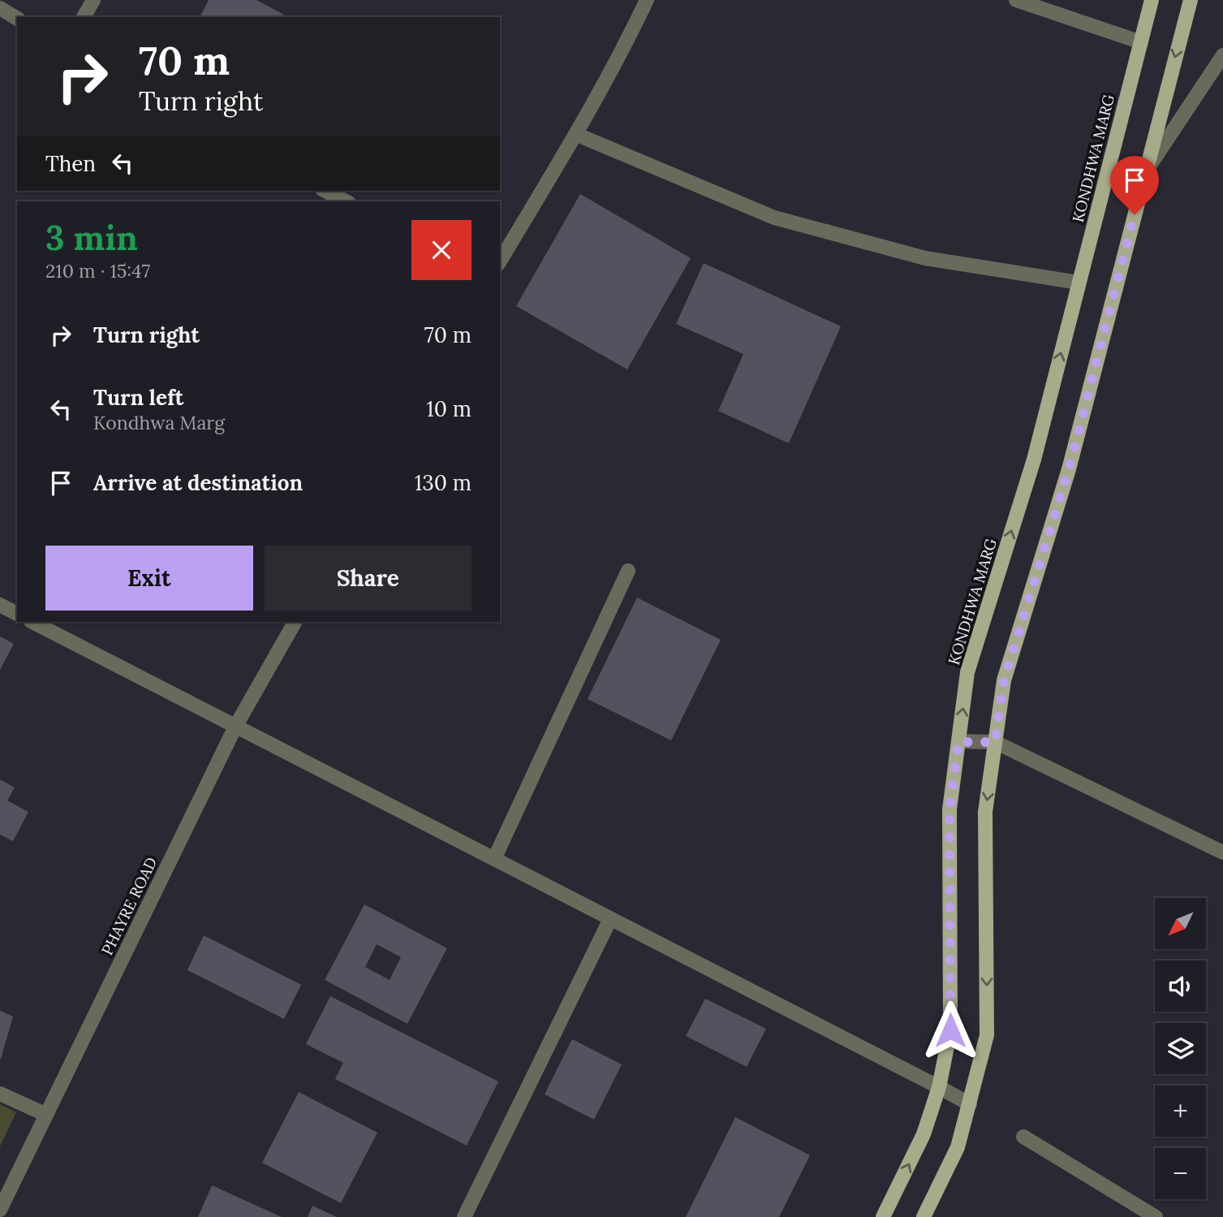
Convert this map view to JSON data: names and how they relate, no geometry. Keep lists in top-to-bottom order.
{
  "streets": {
    "main road": ["KONDHWA MARG"],
    "street": ["PHAYRE ROAD"]
  },
  "north": "bottom left",
  "page": {
    "turn": ["70 m", "Turn right"],
    "then": "Then",
    "heading": ["3 min", "210 m · 15:47"],
    "list": [
      {
        "name": "Turn right",
        "value": "70 m"
      },
      {
        "name": "Turn left",
        "note": "Kondhwa Marg",
        "value": "10 m"
      },
      {
        "name": "Arrive at destination",
        "value": "130 m"
      }
    ],
    "buttons": ["Exit", "Share"],
    "map_buttons": ["+", "−"]
  }
}
